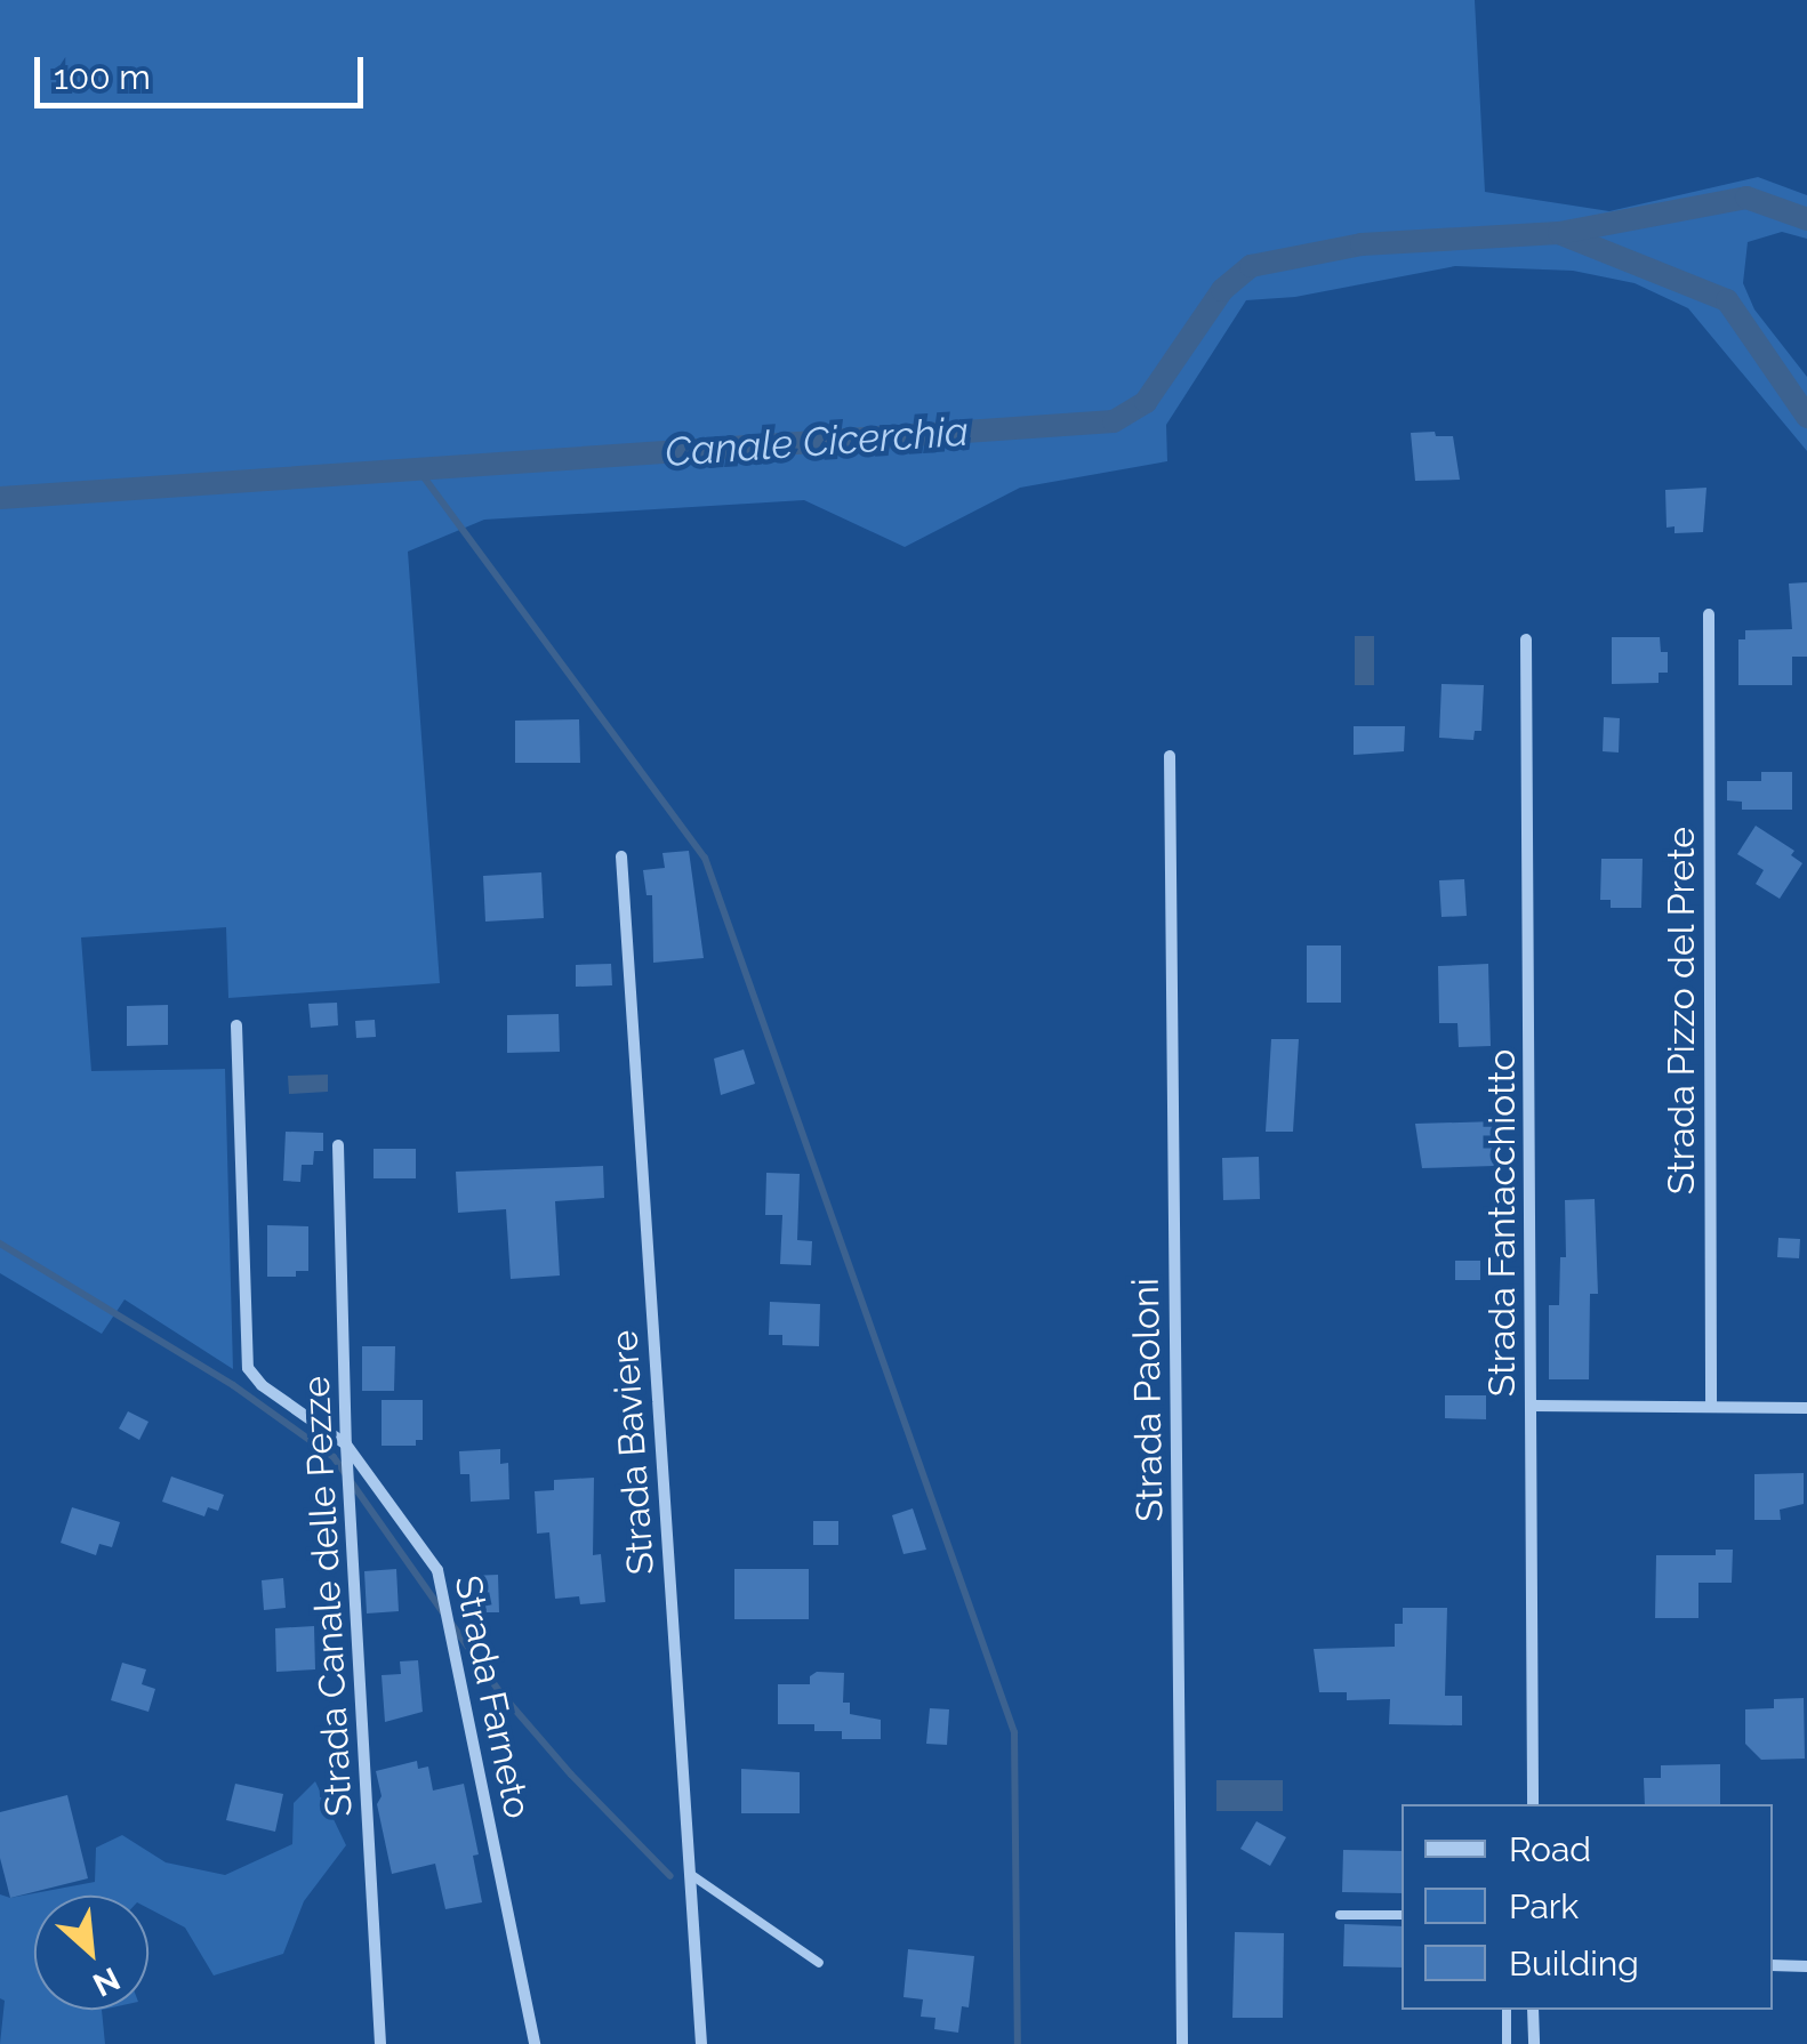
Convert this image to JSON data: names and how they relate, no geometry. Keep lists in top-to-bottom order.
{
  "streets": {
    "street": [
      "Strada Pizzo del Prete",
      "Strada Fantacchiotto",
      "Strada Paoloni",
      "Strada Baviere",
      "Strada Canale delle Pezze",
      "Strada Farneto"
    ]
  },
  "crossings": [
    ["Strada Canale delle Pezze", "Strada Farneto"]
  ],
  "water": ["Canale Cicerchia"],
  "legend": ["Road", "Park", "Building"],
  "scale_bar": "100 m",
  "north": "bottom right"
}
